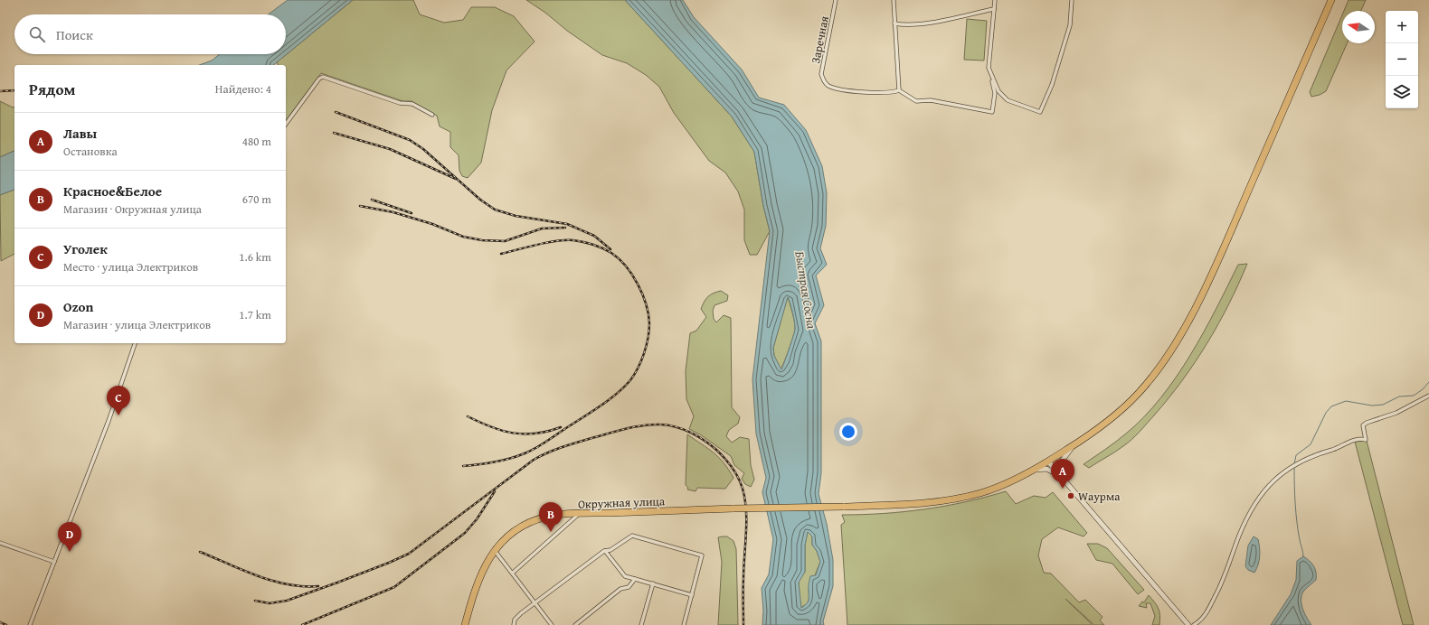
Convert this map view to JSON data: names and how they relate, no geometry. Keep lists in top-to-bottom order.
{
  "streets": {
    "highway": ["Окружная улица"],
    "street": ["Заречная"]
  },
  "water": ["Быстрая Сосна"],
  "places": ["Wаурма"],
  "north": "left",
  "page": {
    "map_buttons": ["+", "−"],
    "search": "Поиск",
    "heading": ["Рядом", "Найдено: 4"],
    "list": [
      {
        "mark": "A",
        "name": "Лавы",
        "note": "Остановка",
        "value": "480 m"
      },
      {
        "mark": "B",
        "name": "Красное&Белое",
        "note": "Магазин · Окружная улица",
        "value": "670 m"
      },
      {
        "mark": "C",
        "name": "Уголек",
        "note": "Место · улица Электриков",
        "value": "1.6 km"
      },
      {
        "mark": "D",
        "name": "Ozon",
        "note": "Магазин · улица Электриков",
        "value": "1.7 km"
      }
    ],
    "pins": [
      "C",
      "A",
      "B",
      "D"
    ]
  }
}
